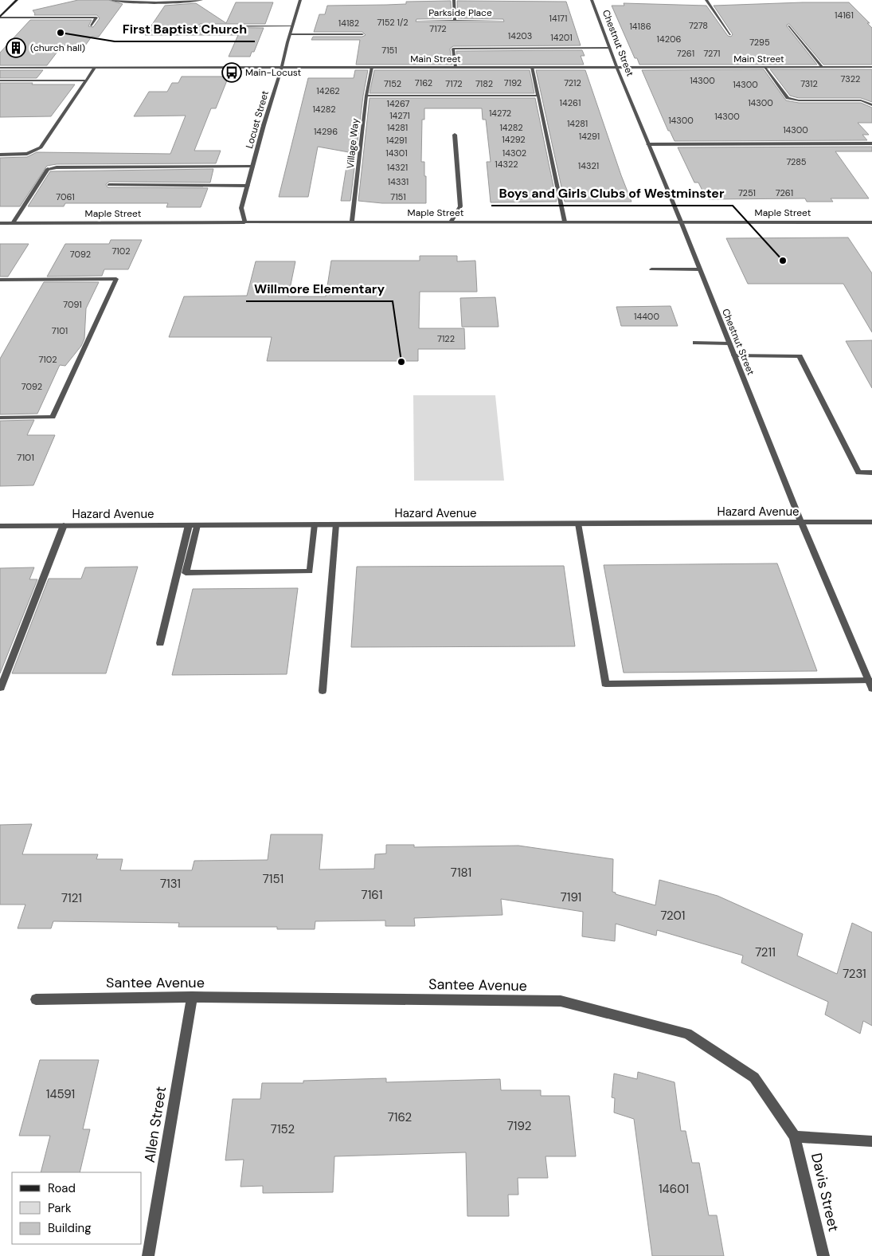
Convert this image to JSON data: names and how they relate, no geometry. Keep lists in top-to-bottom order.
{
  "streets": {
    "street": [
      "Parkside Place",
      "Chestnut Street",
      "Main Street",
      "Locust Street",
      "Village Way",
      "Maple Street",
      "Hazard Avenue",
      "Santee Avenue",
      "Allen Street",
      "Davis Street"
    ]
  },
  "crossings": [
    ["Chestnut Street", "Main Street"],
    ["Chestnut Street", "Maple Street"],
    ["Chestnut Street", "Hazard Avenue"],
    ["Main Street", "Locust Street"],
    ["Main Street", "Village Way"],
    ["Locust Street", "Maple Street"],
    ["Village Way", "Maple Street"],
    ["Santee Avenue", "Allen Street"],
    ["Santee Avenue", "Davis Street"]
  ],
  "places": {
    "other": ["First Baptist Church", "Boys and Girls Clubs of Westminster", "Willmore Elementary"],
    "building": ["(church hall)"],
    "bus stop": ["Main-Locust"]
  },
  "house_numbers": [
    "14161",
    "14171",
    "7152 1/2",
    "14182",
    "7278",
    "14186",
    "7172",
    "14203",
    "14201",
    "14206",
    "7295",
    "7151",
    "7261",
    "7271",
    "7322",
    "14300",
    "7162",
    "7192",
    "7212",
    "7152",
    "7172",
    "7182",
    "7312",
    "14300",
    "14262",
    "14261",
    "14300",
    "14267",
    "14282",
    "14272",
    "14271",
    "14300",
    "14300",
    "14281",
    "14281",
    "14282",
    "14300",
    "14296",
    "14291",
    "14292",
    "14291",
    "14301",
    "14302",
    "7285",
    "14322",
    "14321",
    "14321",
    "14331",
    "7251",
    "7261",
    "7061",
    "7151",
    "7102",
    "7092",
    "7091",
    "14400",
    "7101",
    "7122",
    "7102",
    "7092",
    "7101",
    "7181",
    "7151",
    "7131",
    "7161",
    "7191",
    "7121",
    "7201",
    "7211",
    "7231",
    "14591",
    "7162",
    "7192",
    "7152",
    "14601"
  ],
  "legend": ["Road", "Park", "Building"]
}
